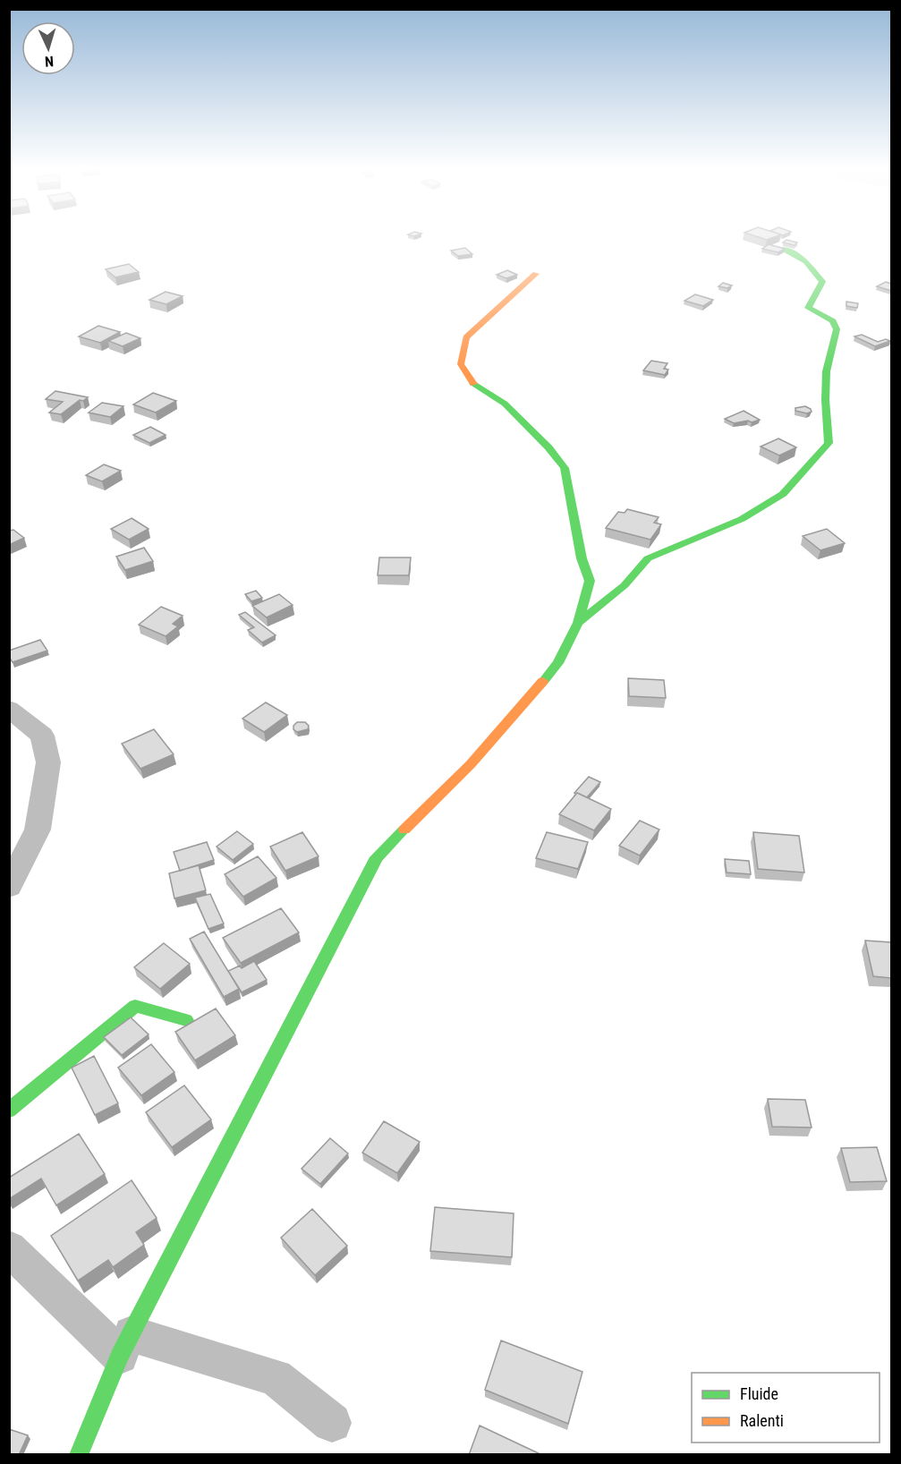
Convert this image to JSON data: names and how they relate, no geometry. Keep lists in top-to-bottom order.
{
  "legend": ["Fluide", "Ralenti"],
  "north": "bottom"
}
